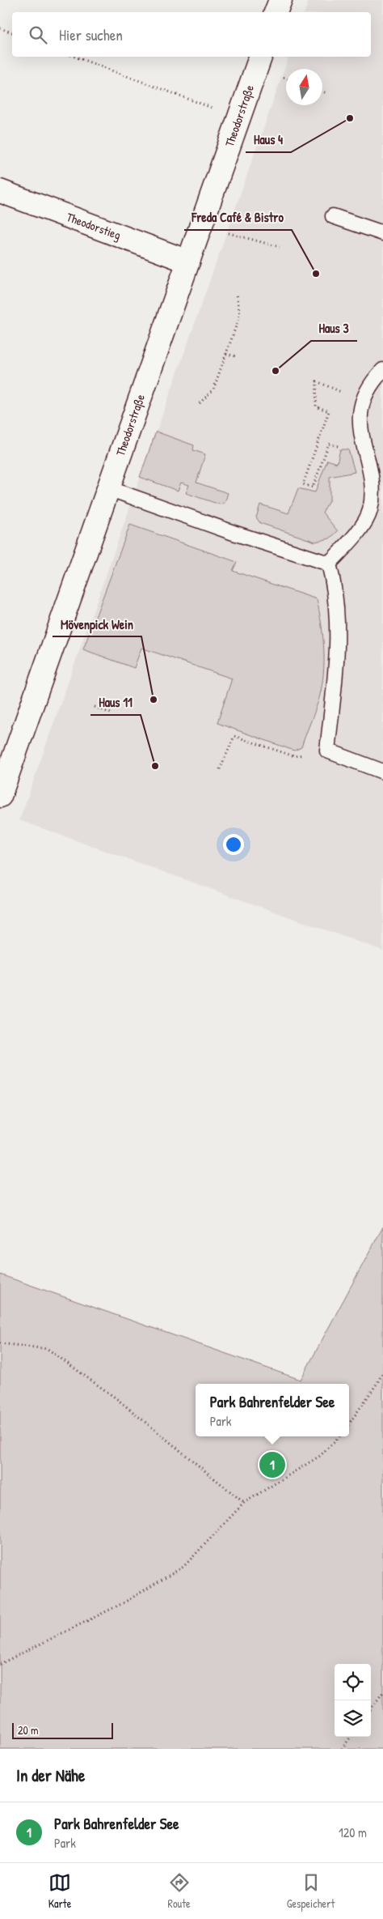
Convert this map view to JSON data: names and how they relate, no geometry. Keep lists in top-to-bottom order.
{
  "streets": {
    "street": ["Theodorstraße", "Theodorstieg"]
  },
  "crossings": [
    ["Theodorstraße", "Theodorstieg"]
  ],
  "places": [
    "Haus 4",
    "Freda Café & Bistro",
    "Haus 3",
    "Mövenpick Wein",
    "Haus 11"
  ],
  "scale_bar": "20 m",
  "north": "top",
  "page": {
    "search": "Hier suchen",
    "popup": ["Park Bahrenfelder See", "Park"],
    "pins": "1",
    "scale": "20 m",
    "heading": "In der Nähe",
    "list": [
      {
        "mark": "1",
        "name": "Park Bahrenfelder See",
        "note": "Park",
        "value": "120 m"
      }
    ],
    "nav": ["Karte", "Route", "Gespeichert"]
  }
}
